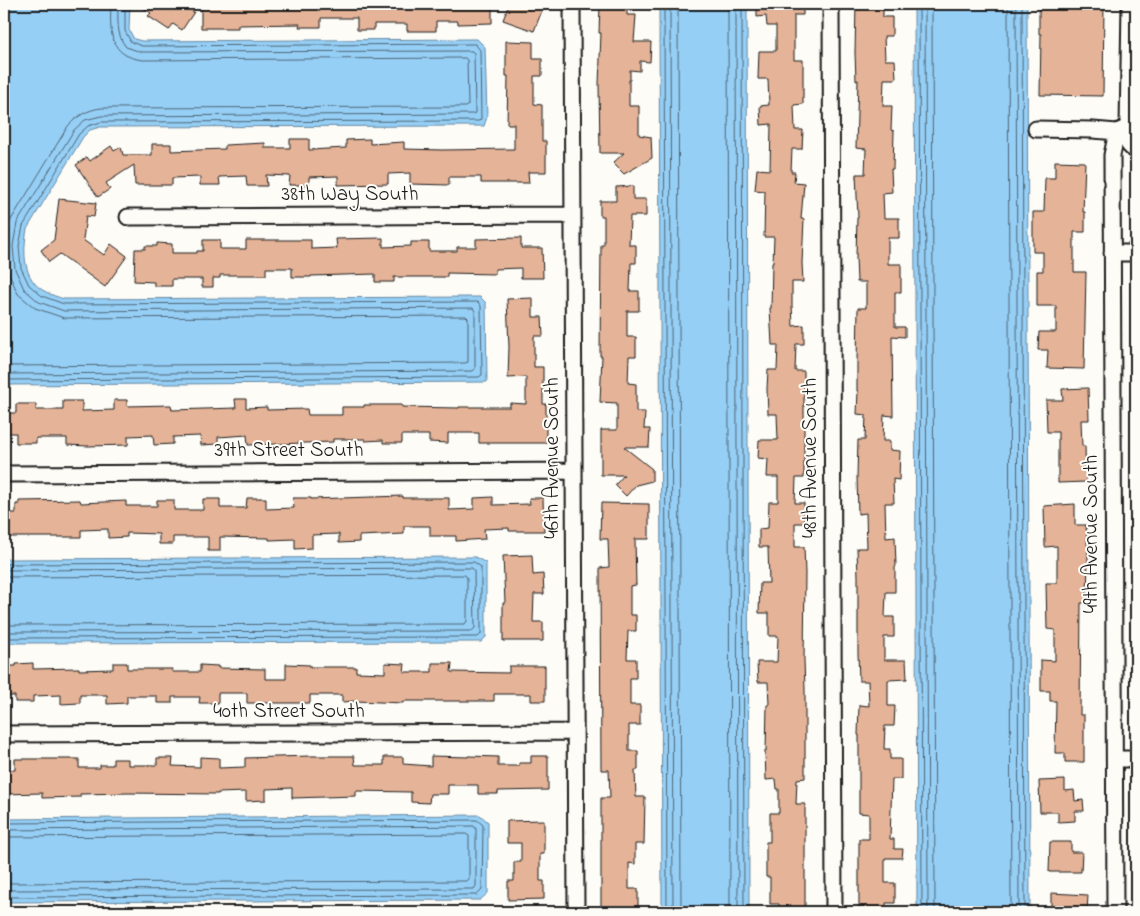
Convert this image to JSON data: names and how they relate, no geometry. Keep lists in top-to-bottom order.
{
  "streets": {
    "street": [
      "38th Way South",
      "39th Street South",
      "46th Avenue South",
      "48th Avenue South",
      "49th Avenue South",
      "40th Street South"
    ]
  },
  "crossings": [
    ["38th Way South", "46th Avenue South"],
    ["39th Street South", "46th Avenue South"],
    ["46th Avenue South", "40th Street South"]
  ]
}
